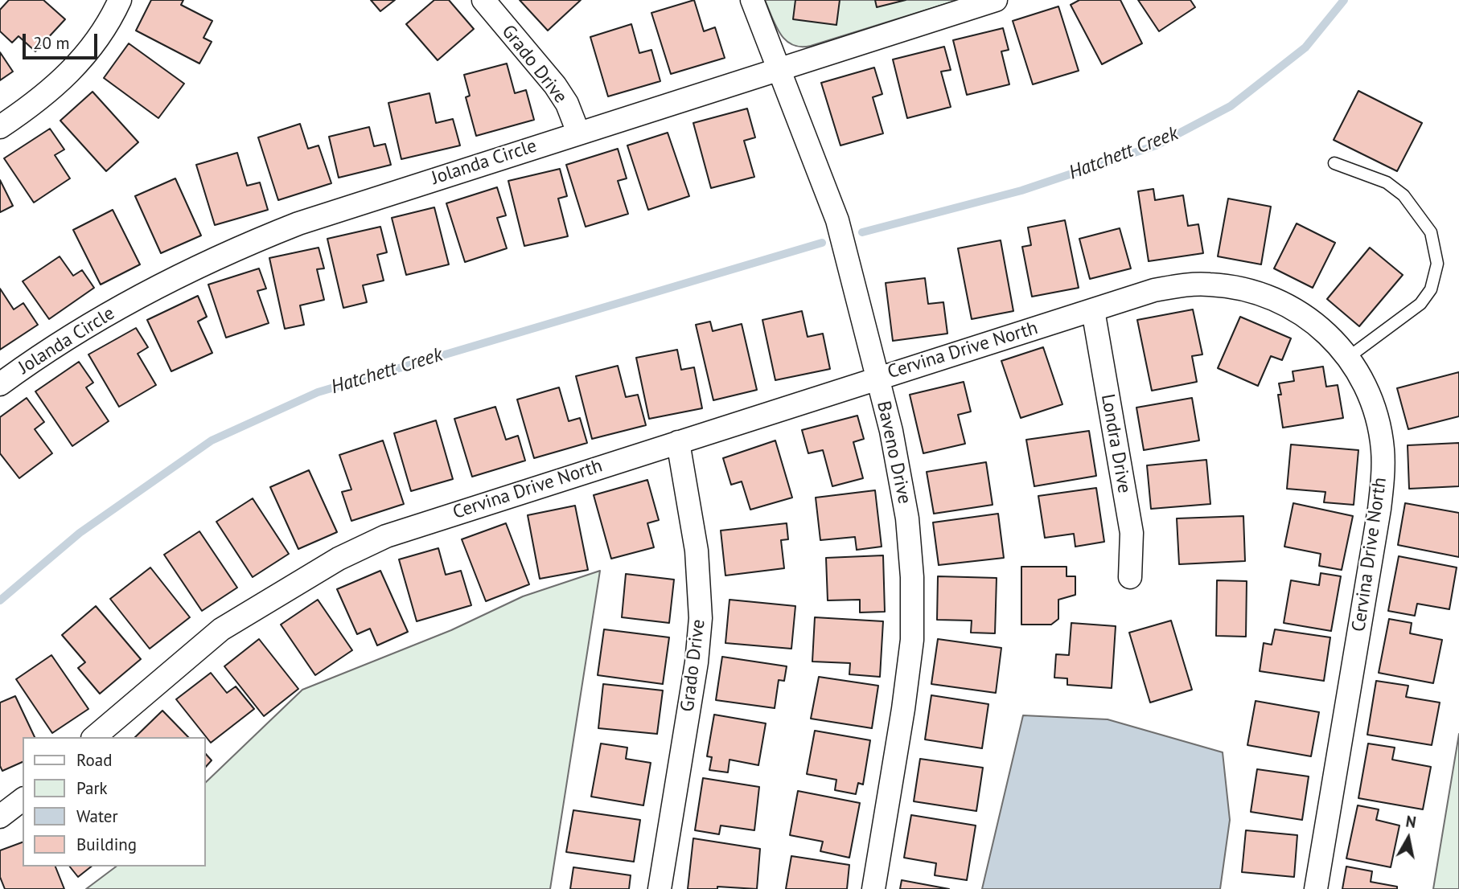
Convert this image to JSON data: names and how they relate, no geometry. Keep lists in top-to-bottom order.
{
  "streets": {
    "street": [
      "Grado Drive",
      "Jolanda Circle",
      "Cervina Drive North",
      "Londra Drive",
      "Baveno Drive"
    ]
  },
  "crossings": [
    ["Grado Drive", "Jolanda Circle"],
    ["Grado Drive", "Cervina Drive North"],
    ["Jolanda Circle", "Baveno Drive"],
    ["Cervina Drive North", "Londra Drive"],
    ["Cervina Drive North", "Baveno Drive"]
  ],
  "water": ["Hatchett Creek"],
  "legend": [
    "Road",
    "Park",
    "Water",
    "Building"
  ],
  "scale_bar": "20 m",
  "north": "top"
}
